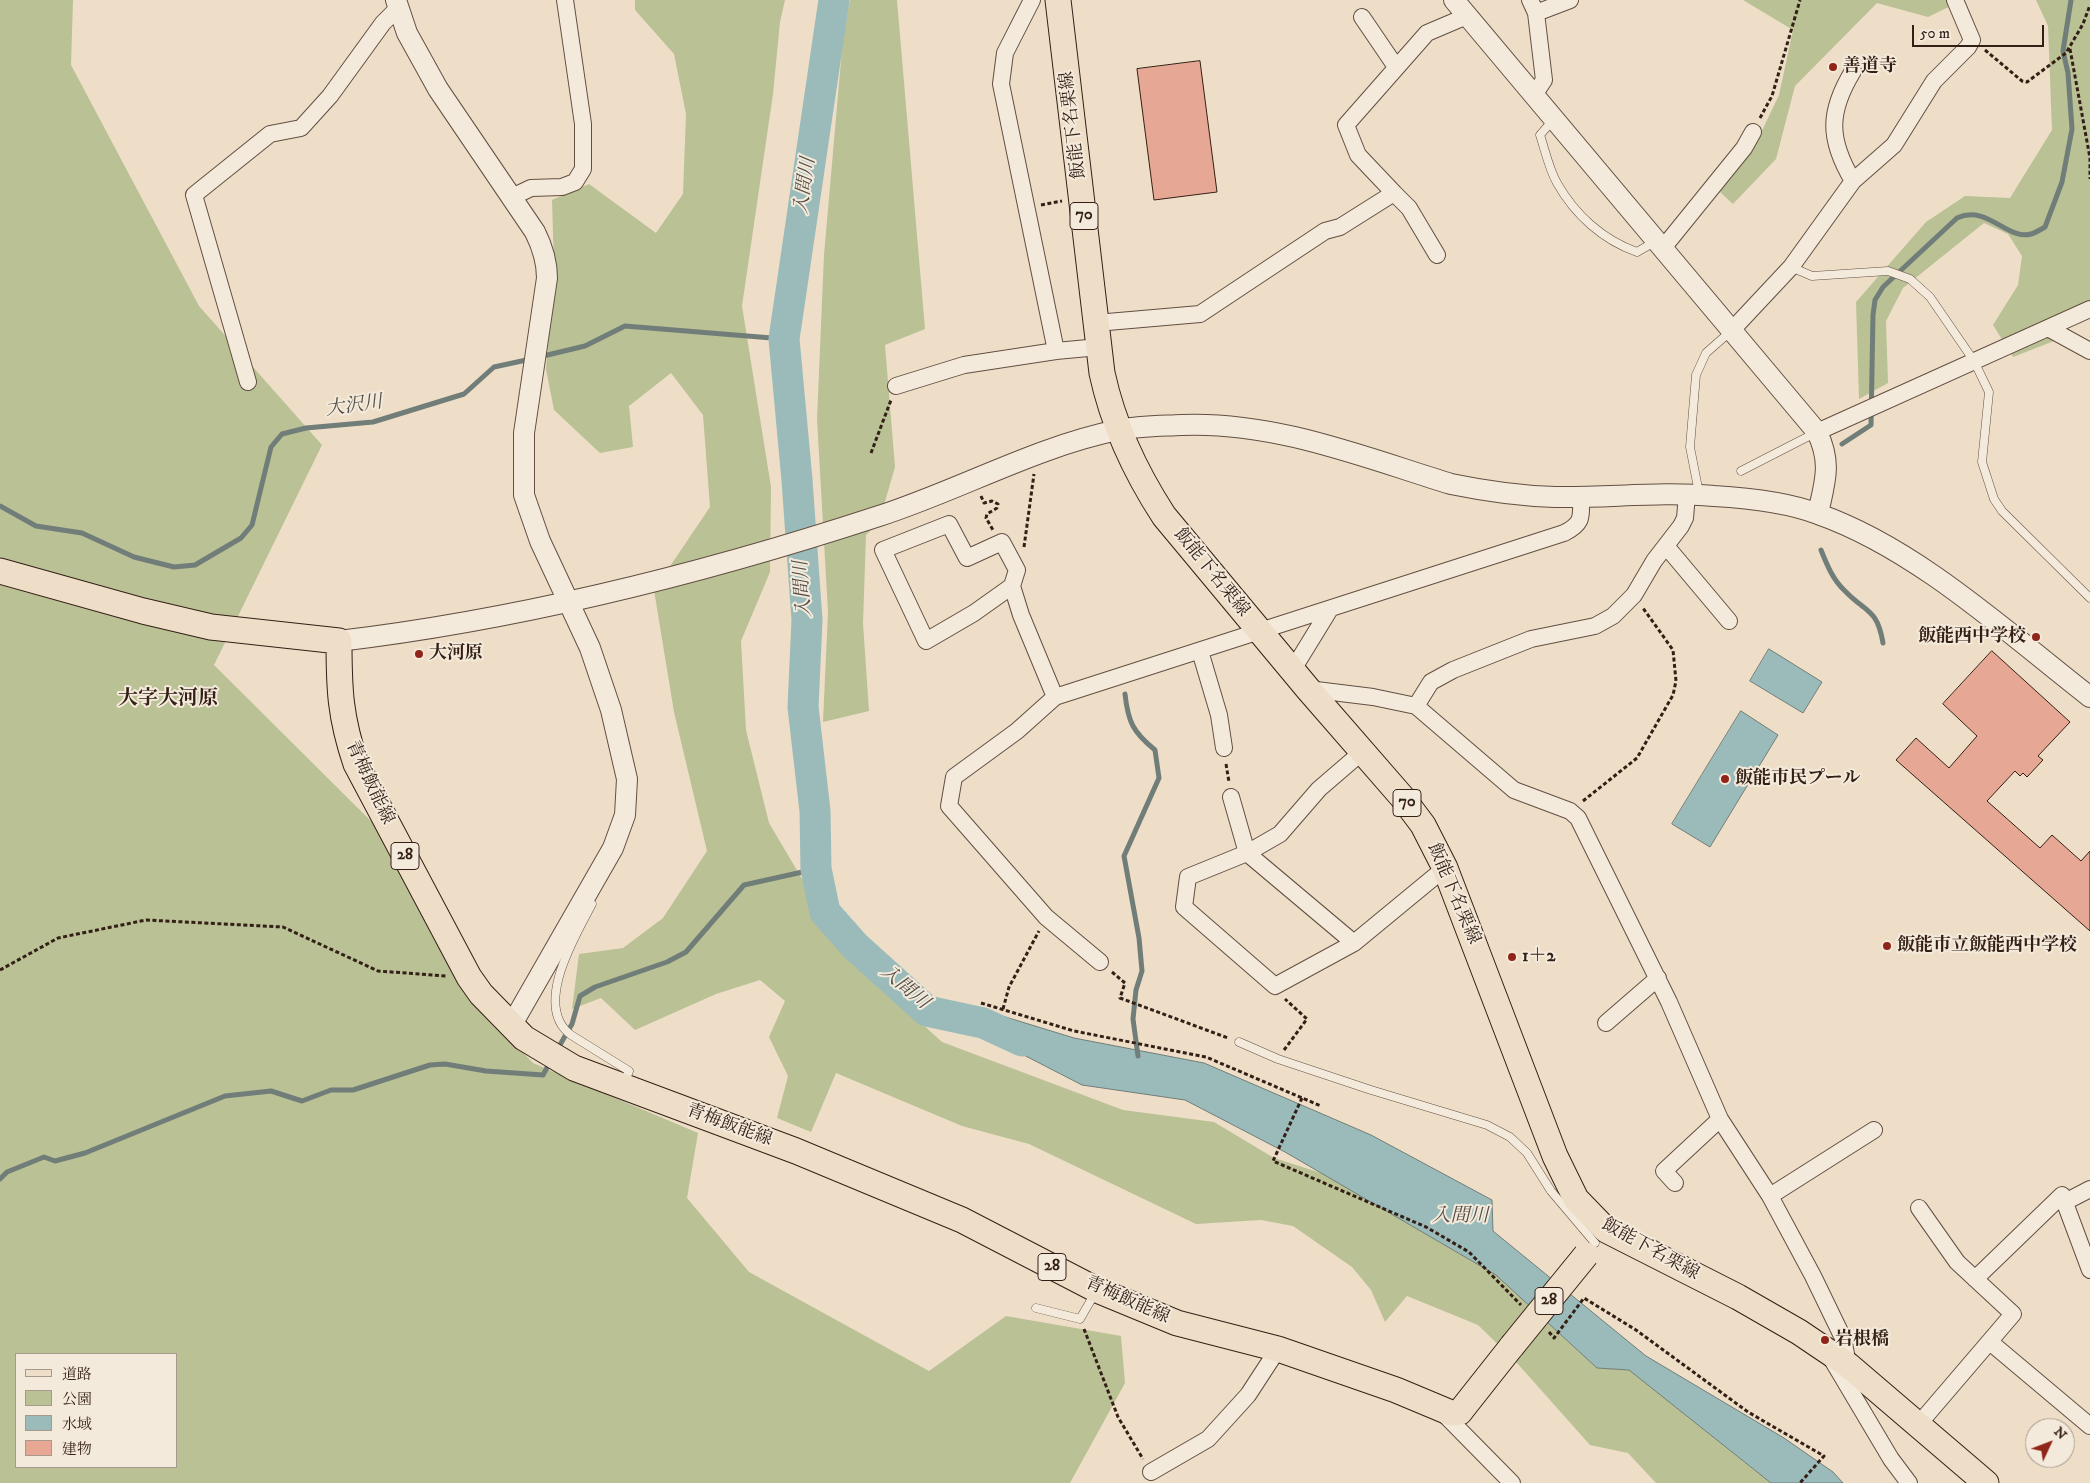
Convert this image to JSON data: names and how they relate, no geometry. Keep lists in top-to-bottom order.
{
  "streets": {
    "main road": [
      "飯能下名栗線",
      "70",
      "青梅飯能線",
      "28"
    ]
  },
  "crossings": [
    ["飯能下名栗線", "青梅飯能線"]
  ],
  "districts": ["大字大河原"],
  "water": ["入間川", "大沢川"],
  "places": [
    "善道寺",
    "飯能西中学校",
    "大河原",
    "飯能市民プール",
    "飯能市立飯能西中学校",
    "1＋2",
    "岩根橋"
  ],
  "legend": [
    "道路",
    "公園",
    "水域",
    "建物"
  ],
  "scale_bar": "50 m",
  "north": "top right"
}
